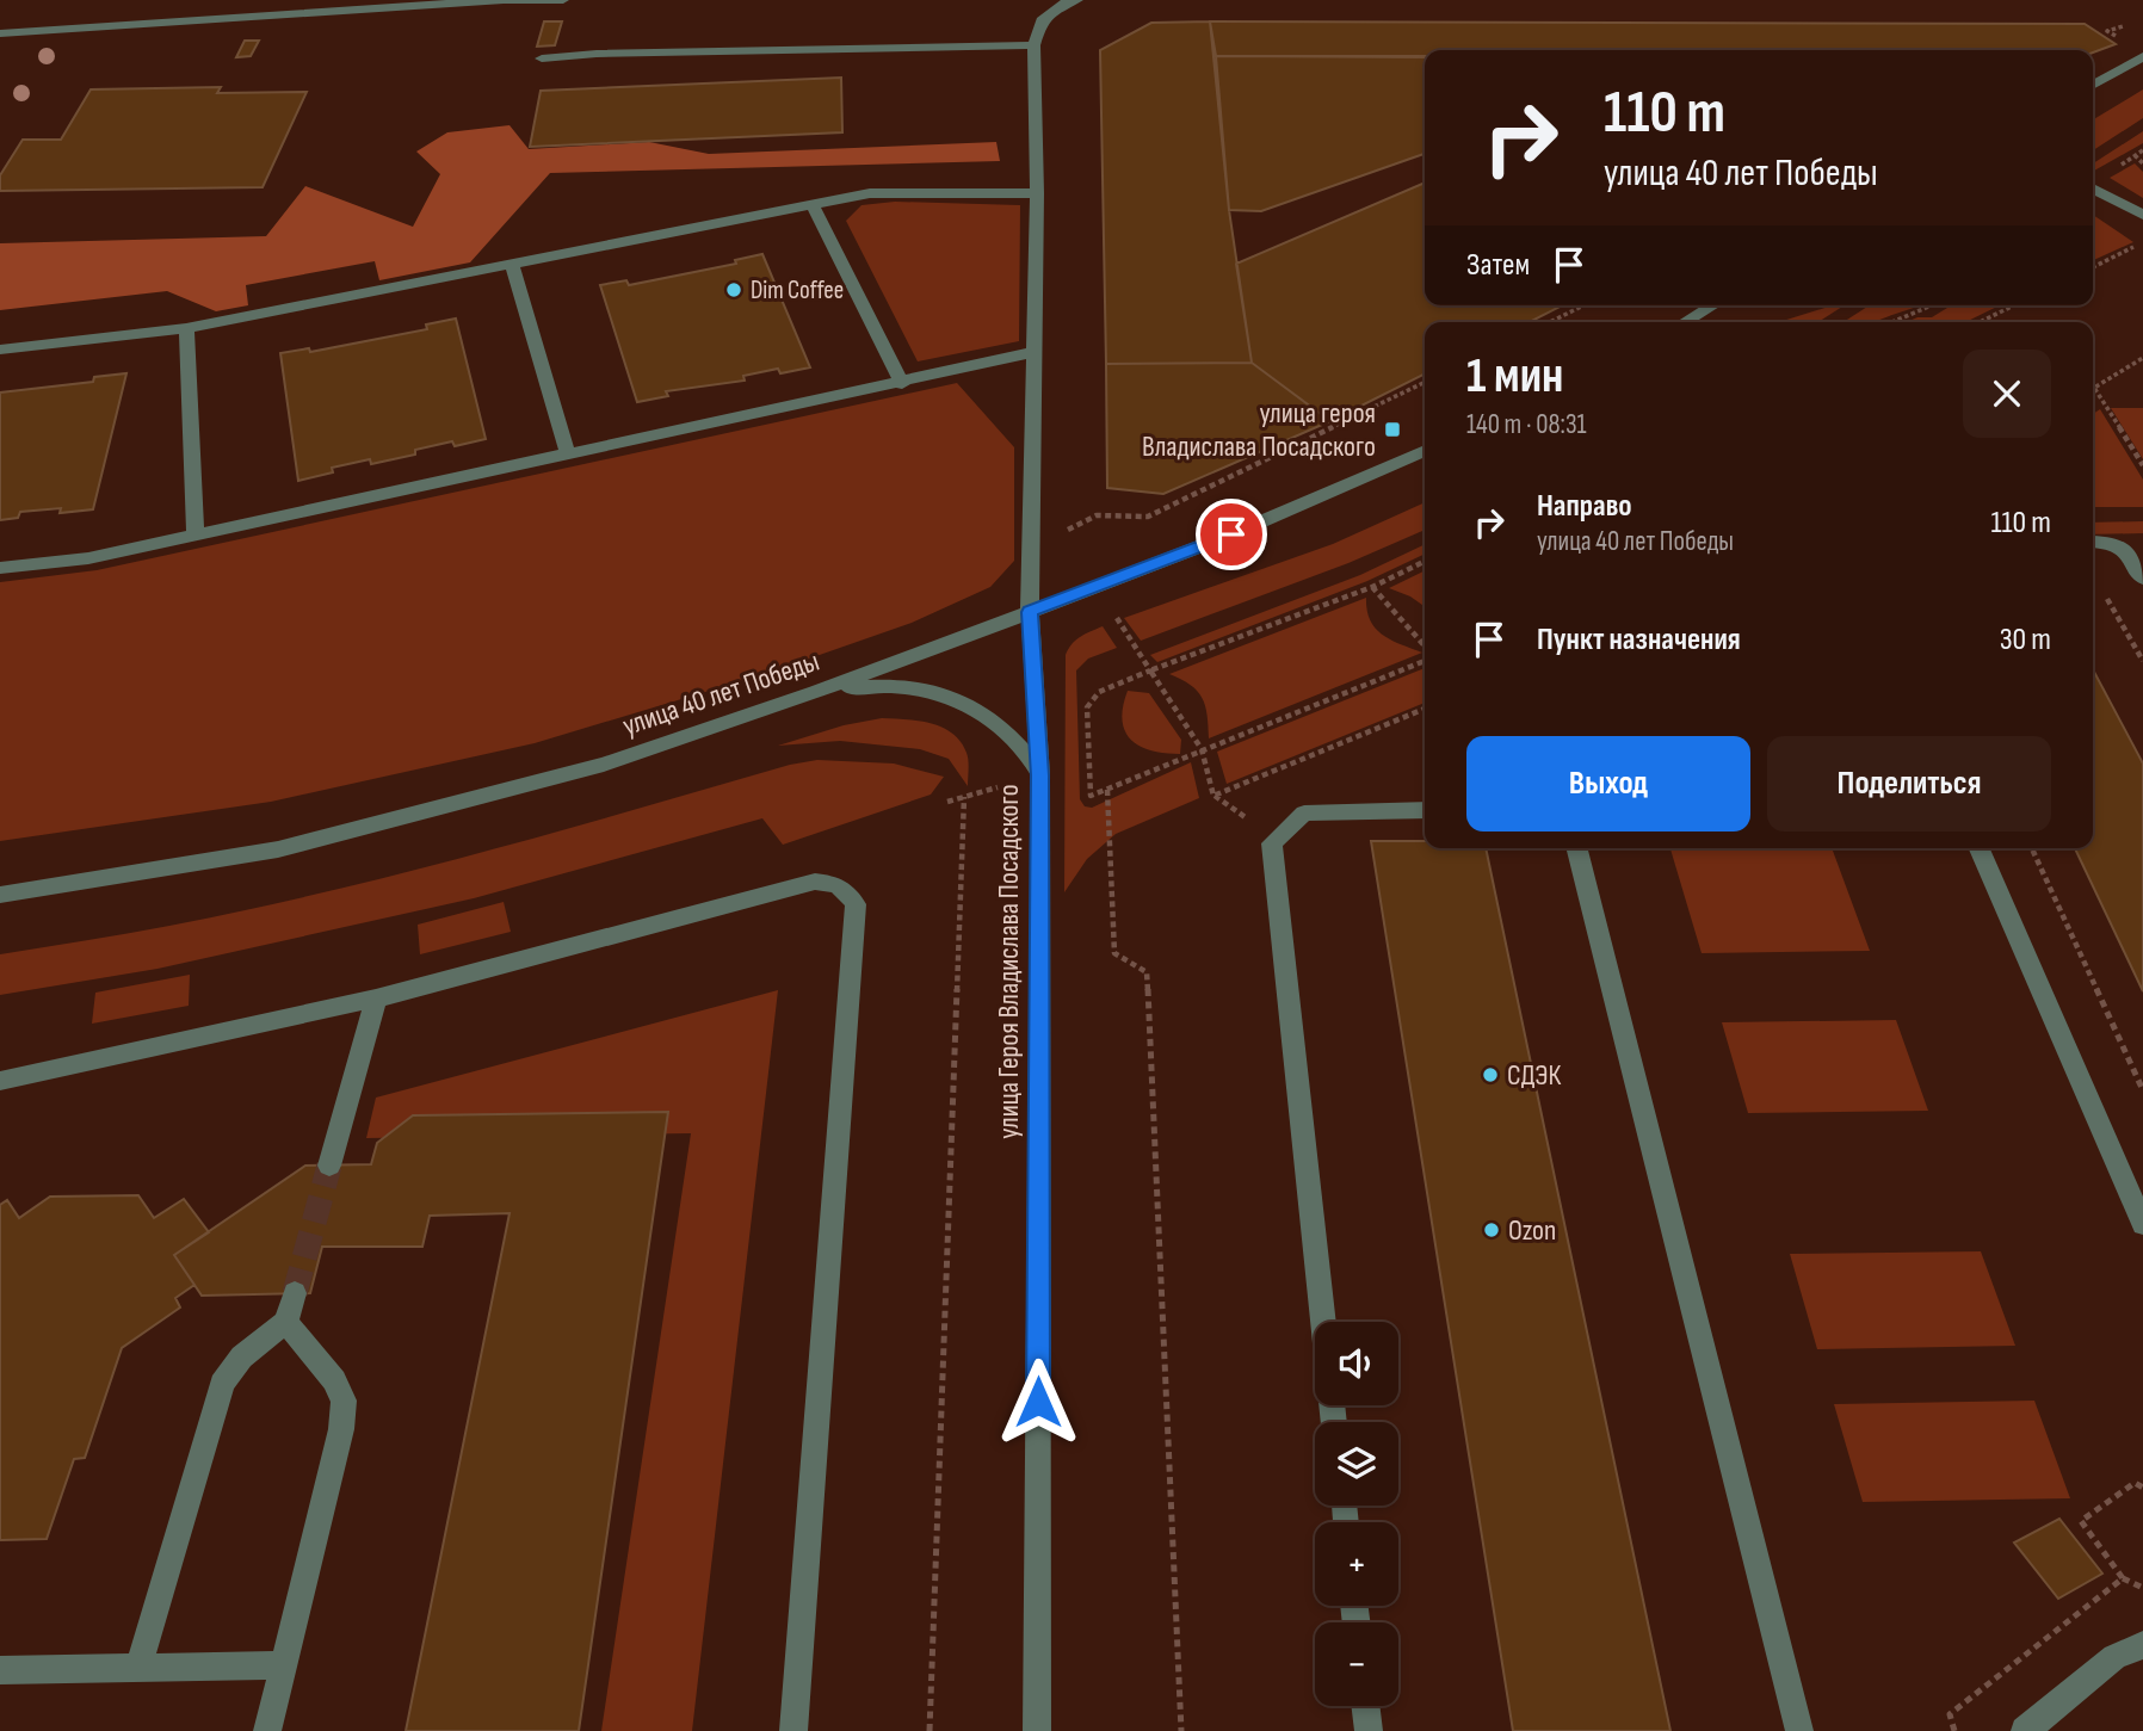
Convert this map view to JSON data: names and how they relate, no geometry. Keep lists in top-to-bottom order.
{
  "streets": {
    "street": ["улица 40 лет Победы", "улица Героя Владислава Посадского"]
  },
  "crossings": [
    ["улица 40 лет Победы", "улица Героя Владислава Посадского"]
  ],
  "places": {
    "other": ["Dim Coffee", "СДЭК", "Ozon"],
    "transit": ["улица героя Владислава Посадского"]
  },
  "page": {
    "turn": ["110 m", "улица 40 лет Победы"],
    "then": "Затем",
    "heading": ["1 мин", "140 m · 08:31"],
    "list": [
      {
        "name": "Направо",
        "note": "улица 40 лет Победы",
        "value": "110 m"
      },
      {
        "name": "Пункт назначения",
        "value": "30 m"
      }
    ],
    "buttons": ["Выход", "Поделиться"],
    "map_buttons": ["+", "−"]
  }
}
